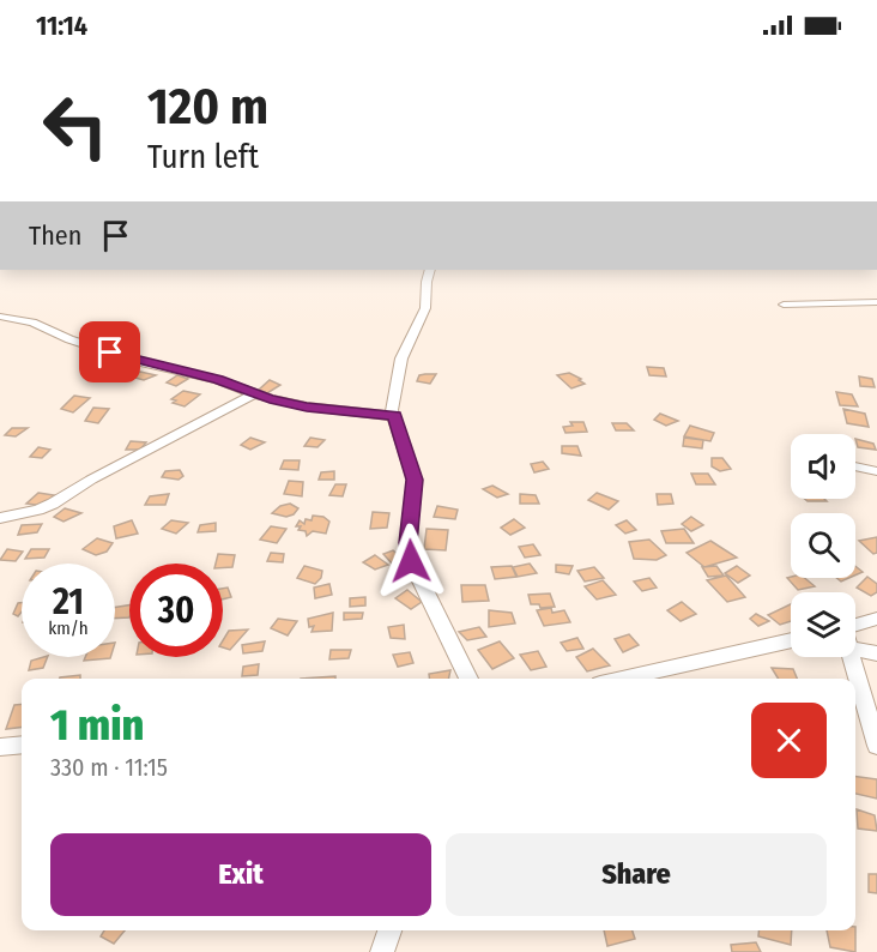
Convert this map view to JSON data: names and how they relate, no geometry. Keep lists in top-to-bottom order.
{
  "page": {
    "status": "11:14",
    "turn": ["120 m", "Turn left"],
    "then": "Then",
    "speed": "21 km/h",
    "limit": "30",
    "heading": ["1 min", "330 m · 11:15"],
    "buttons": ["Exit", "Share"]
  }
}
